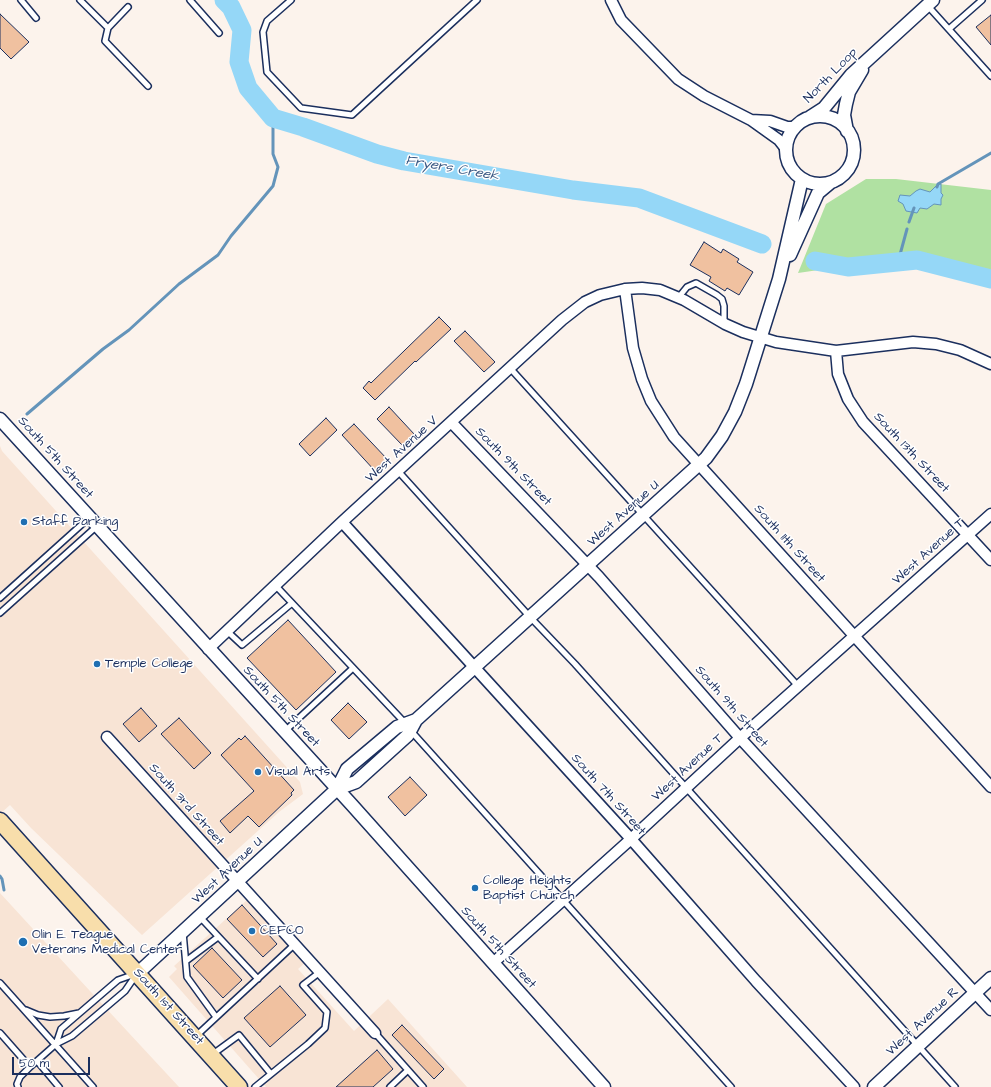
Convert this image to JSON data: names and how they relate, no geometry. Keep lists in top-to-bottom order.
{
  "streets": {
    "main road": ["South 1st Street"],
    "street": [
      "North Loop",
      "West Avenue V",
      "South 13th Street",
      "South 5th Street",
      "South 9th Street",
      "West Avenue U",
      "South 11th Street",
      "West Avenue T",
      "South 7th Street",
      "South 3rd Street",
      "West Avenue R"
    ]
  },
  "crossings": [
    ["North Loop", "West Avenue U"],
    ["West Avenue V", "South 13th Street"],
    ["West Avenue V", "South 5th Street"],
    ["West Avenue V", "South 9th Street"],
    ["West Avenue V", "West Avenue U"],
    ["West Avenue V", "South 11th Street"],
    ["West Avenue V", "South 7th Street"],
    ["South 13th Street", "West Avenue T"],
    ["South 5th Street", "West Avenue U"],
    ["South 5th Street", "West Avenue T"],
    ["South 9th Street", "West Avenue U"],
    ["South 9th Street", "West Avenue T"],
    ["South 9th Street", "West Avenue R"],
    ["West Avenue U", "South 11th Street"],
    ["West Avenue U", "South 7th Street"],
    ["West Avenue U", "South 3rd Street"],
    ["West Avenue U", "South 1st Street"],
    ["South 11th Street", "West Avenue T"],
    ["West Avenue T", "South 7th Street"]
  ],
  "water": ["Fryers Creek"],
  "places": [
    "Staff Parking",
    "Temple College",
    "Visual Arts",
    "College Heights Baptist Church",
    "CEFCO",
    "Olin E. Teague Veterans Medical Center"
  ],
  "scale_bar": "50 m"
}
